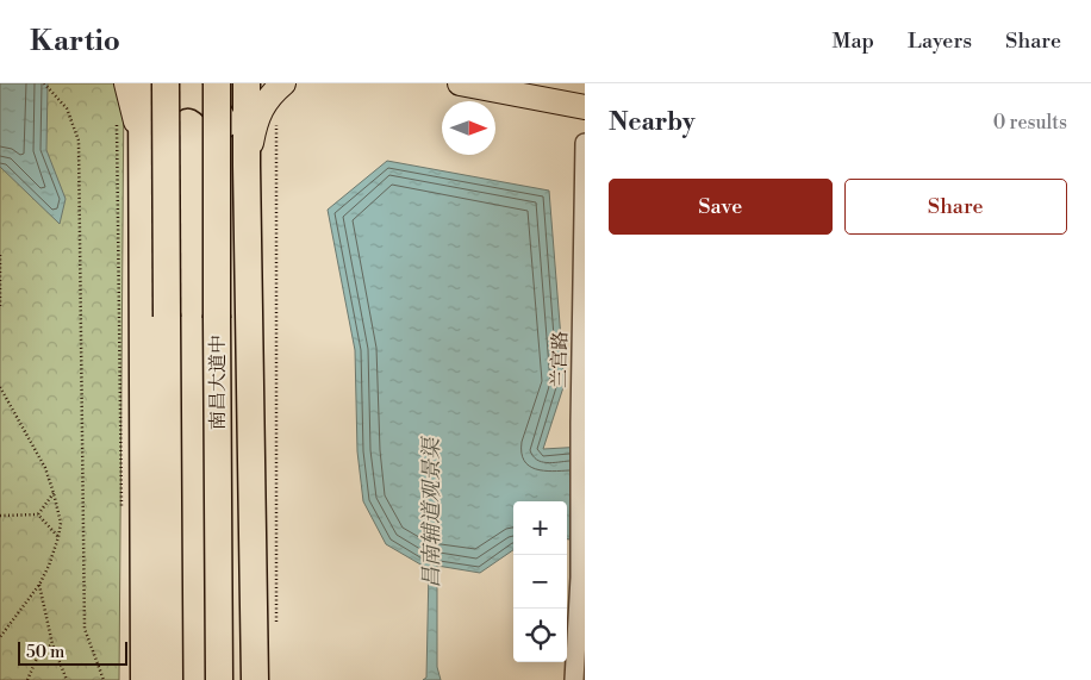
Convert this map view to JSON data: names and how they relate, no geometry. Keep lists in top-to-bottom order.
{
  "streets": {
    "highway": ["南昌大道中"],
    "street": ["兰宫路"]
  },
  "water": ["昌南辅道观景渠"],
  "scale_bar": "50 m",
  "north": "right",
  "page": {
    "header": "Kartio",
    "nav": ["Map", "Layers", "Share"],
    "heading": ["Nearby", "0 results"],
    "buttons": ["Save", "Share"],
    "map_buttons": ["+", "−"],
    "scale": "50 m"
  }
}
